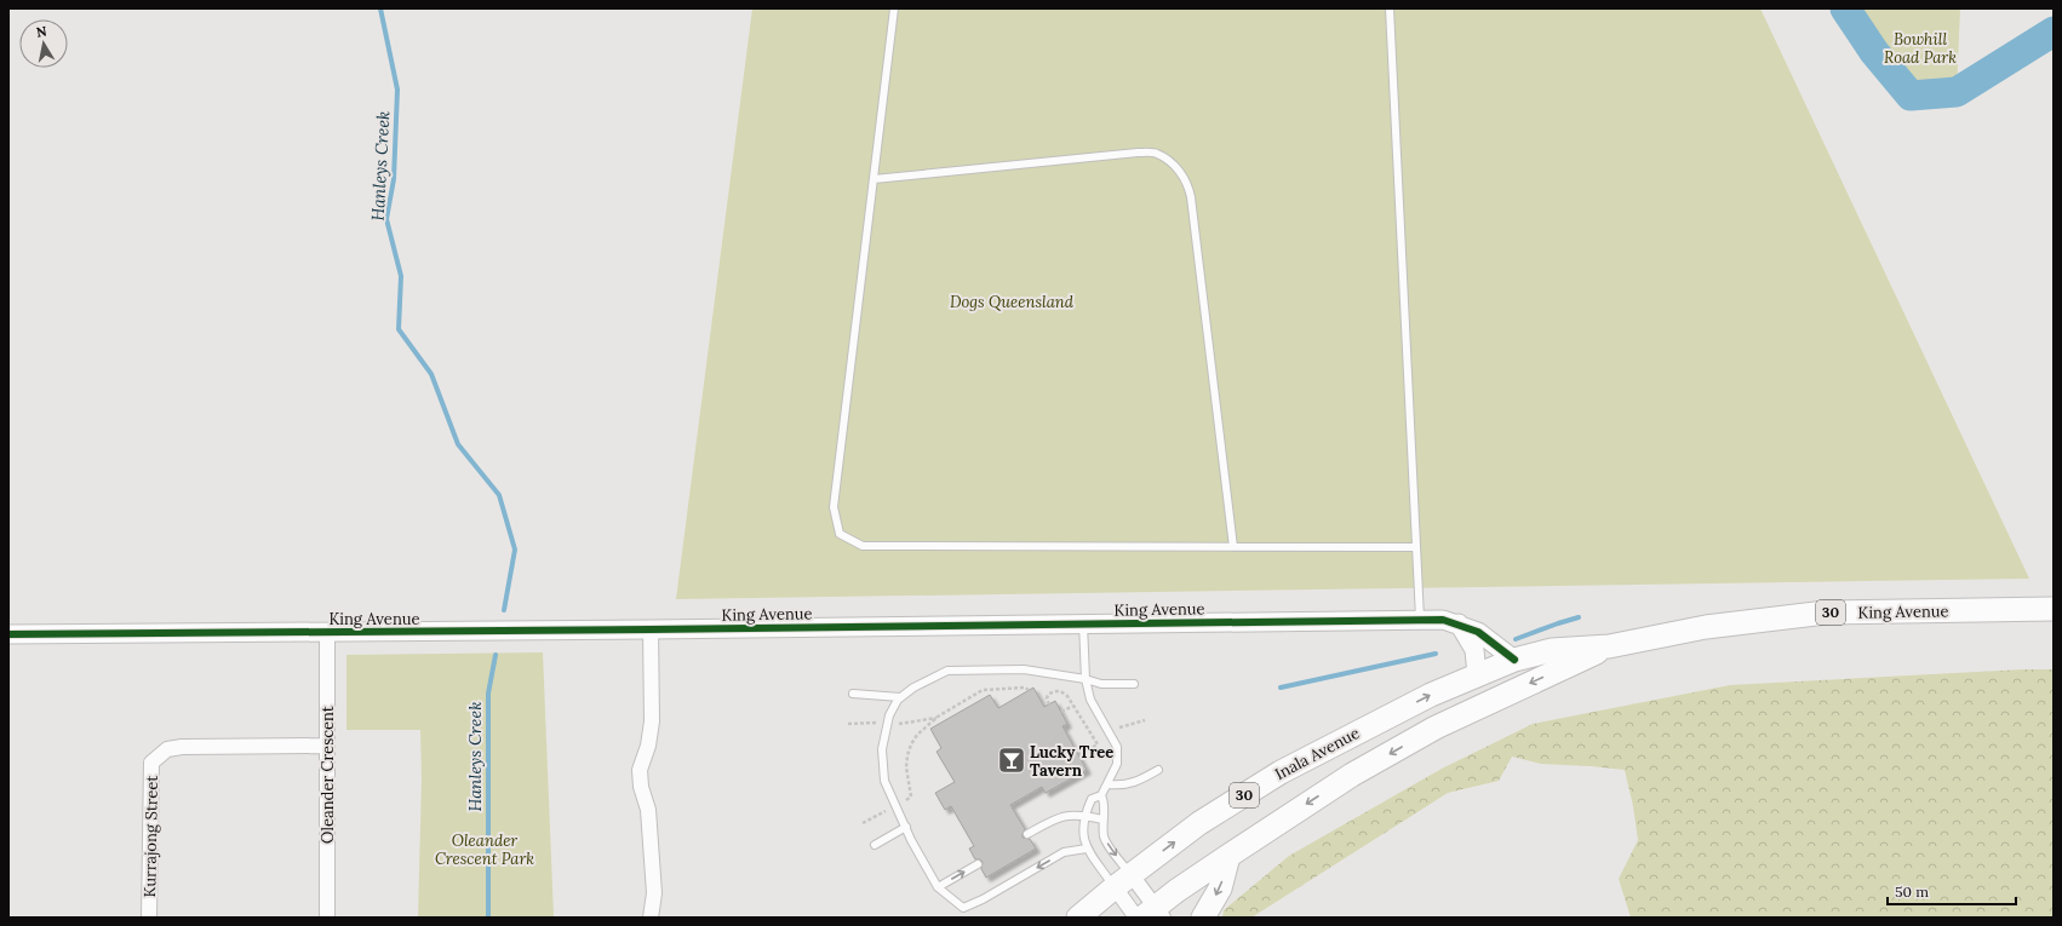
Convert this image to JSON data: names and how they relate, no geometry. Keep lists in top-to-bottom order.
{
  "streets": {
    "main road": ["King Avenue", "30", "Inala Avenue"],
    "street": ["Oleander Crescent", "Kurrajong Street"]
  },
  "crossings": [
    ["King Avenue", "30"],
    ["King Avenue", "Inala Avenue"],
    ["King Avenue", "Oleander Crescent"],
    ["Oleander Crescent", "Kurrajong Street"]
  ],
  "one_way": ["Inala Avenue"],
  "water": ["Hanleys Creek"],
  "parks": ["Bowhill Road Park", "Dogs Queensland", "Oleander Crescent Park"],
  "places": {
    "bar": ["Lucky Tree Tavern"]
  },
  "scale_bar": "50 m",
  "north": "top"
}
